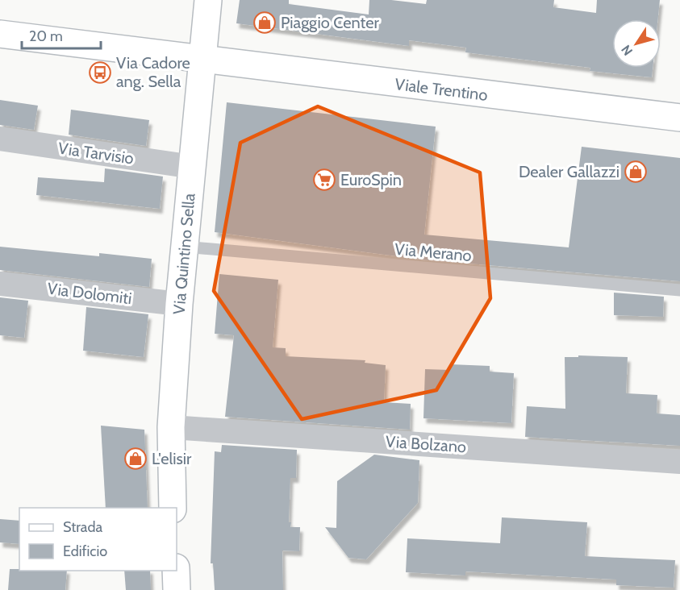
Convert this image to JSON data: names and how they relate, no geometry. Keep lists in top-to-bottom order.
{
  "streets": {
    "street": [
      "Viale Trentino",
      "Via Tarvisio",
      "Via Quintino Sella",
      "Via Dolomiti",
      "Via Bolzano"
    ],
    "lane": ["Via Merano"]
  },
  "crossings": [
    ["Viale Trentino", "Via Quintino Sella"],
    ["Via Tarvisio", "Via Quintino Sella"],
    ["Via Merano", "Via Quintino Sella"],
    ["Via Quintino Sella", "Via Dolomiti"],
    ["Via Quintino Sella", "Via Bolzano"]
  ],
  "places": {
    "shop": ["Piaggio Center", "Dealer Gallazzi", "L'elisir"],
    "bus stop": ["Via Cadore ang. Sella"],
    "supermarket": ["EuroSpin"]
  },
  "legend": ["Strada", "Edificio"],
  "scale_bar": "20 m",
  "north": "bottom left"
}
